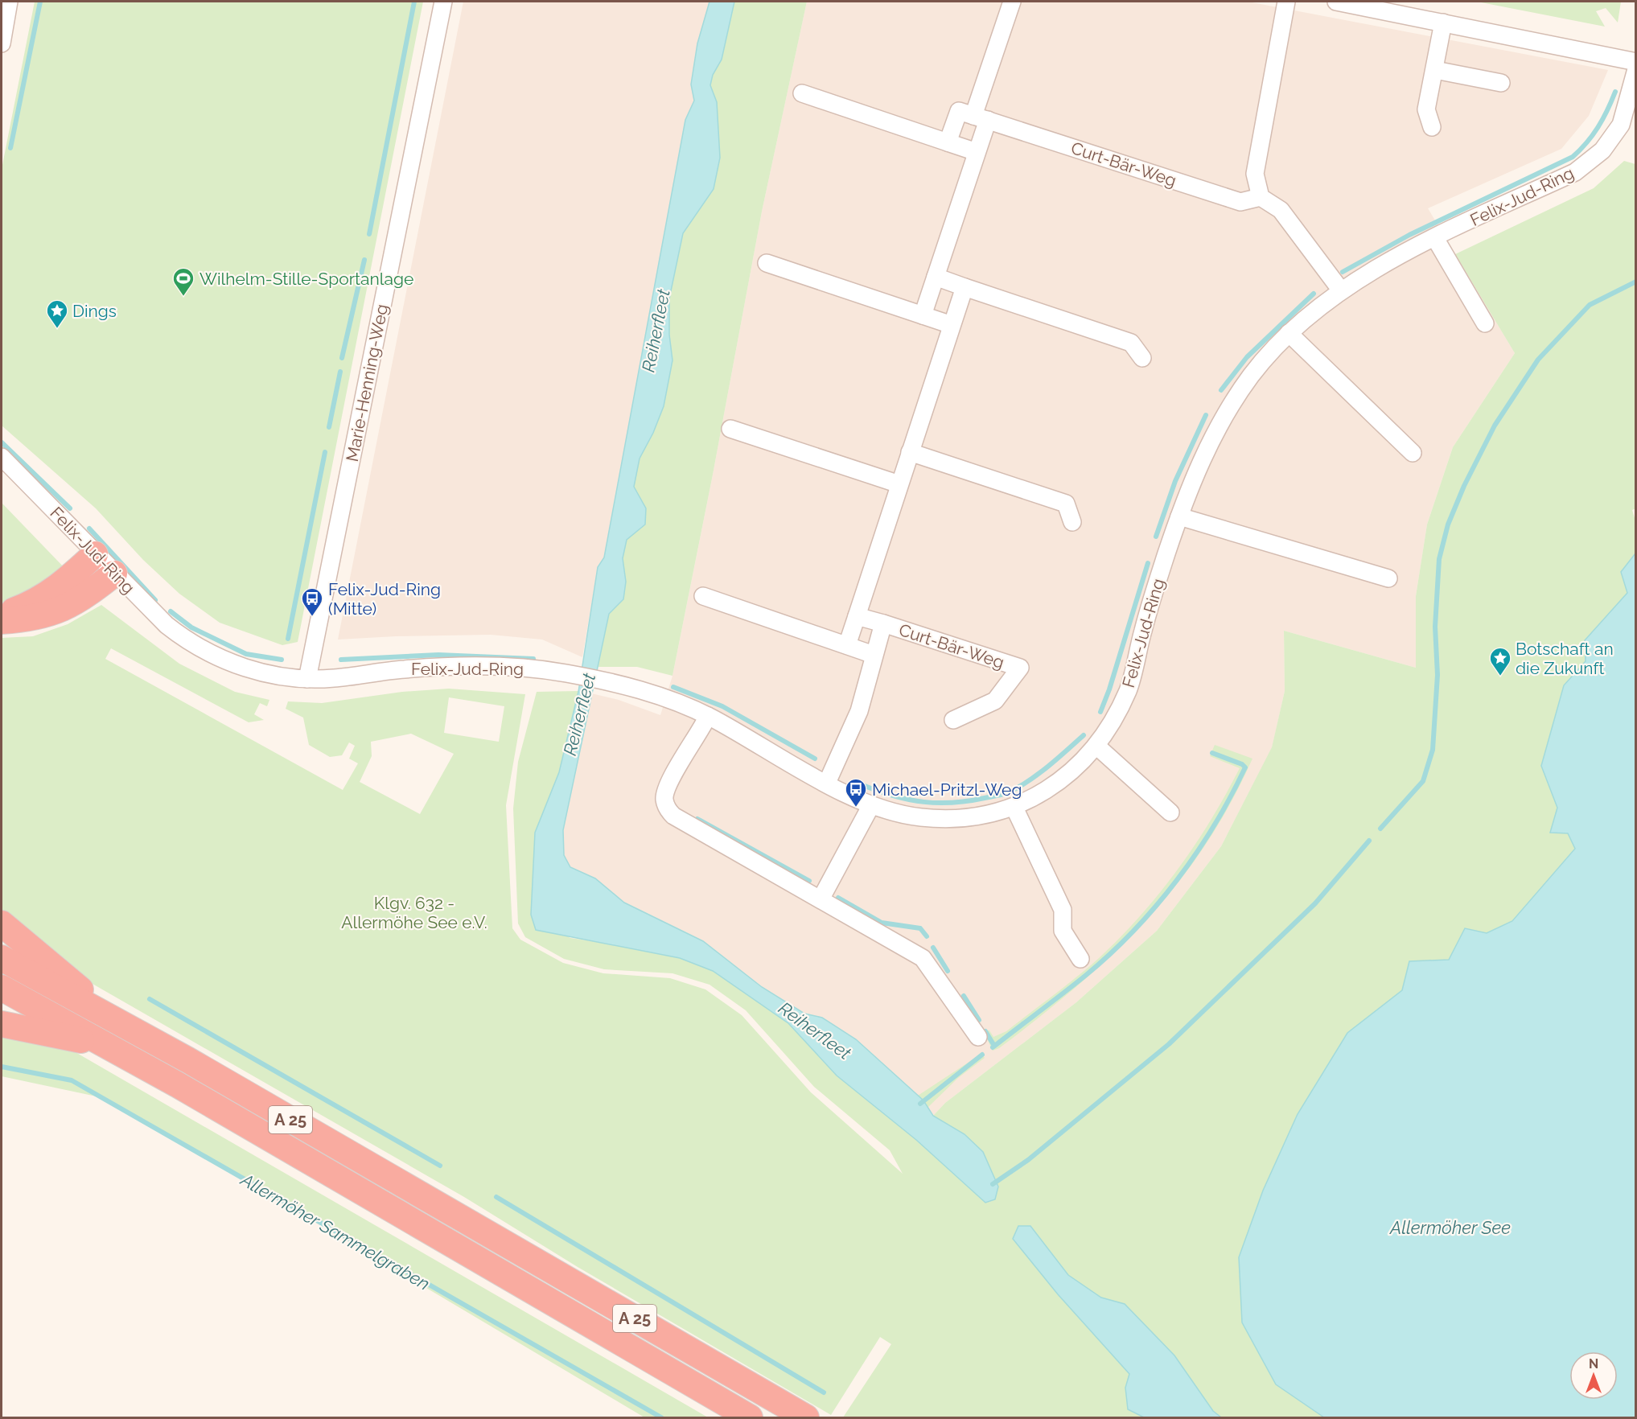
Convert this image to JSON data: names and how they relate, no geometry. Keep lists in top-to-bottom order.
{
  "streets": {
    "highway": ["A 25"],
    "street": ["Curt-Bär-Weg", "Felix-Jud-Ring", "Marie-Henning-Weg"]
  },
  "crossings": [
    ["Curt-Bär-Weg", "Felix-Jud-Ring"],
    ["Felix-Jud-Ring", "Marie-Henning-Weg"]
  ],
  "water": ["Reiherfleet", "Allermöher See", "Allermöher Sammelgraben"],
  "parks": ["Klgv. 632 - Allermöhe See e.V."],
  "places": {
    "sports": ["Wilhelm-Stille-Sportanlage"],
    "place": ["Dings", "Botschaft an die Zukunft"],
    "bus stop": ["Felix-Jud-Ring (Mitte)", "Michael-Pritzl-Weg"]
  },
  "north": "top"
}
